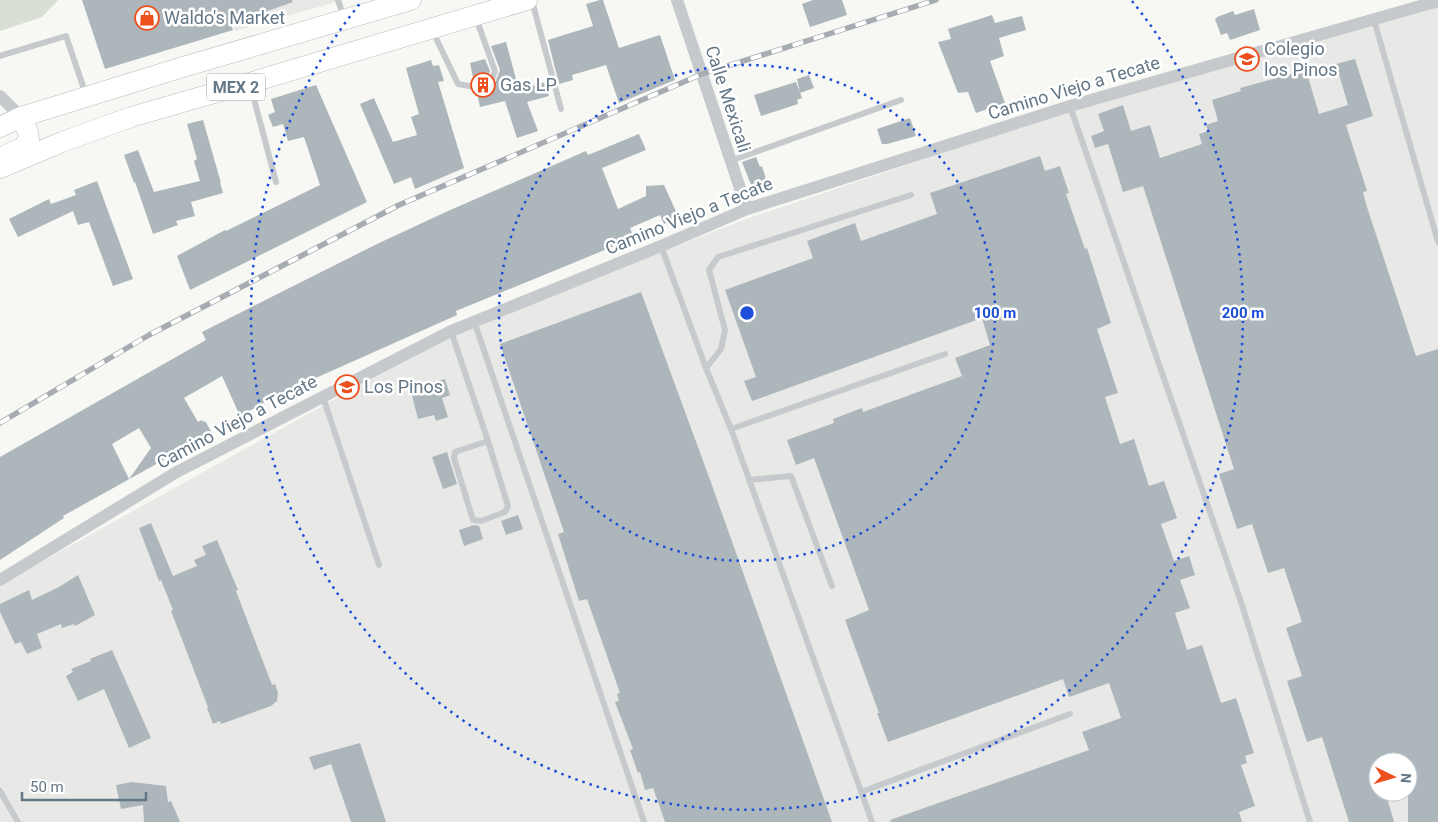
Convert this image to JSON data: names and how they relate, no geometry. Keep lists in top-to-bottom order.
{
  "streets": {
    "main road": ["MEX 2"],
    "street": ["Camino Viejo a Tecate", "Calle Mexicali"]
  },
  "crossings": [
    ["Camino Viejo a Tecate", "Calle Mexicali"]
  ],
  "places": {
    "shop": ["Waldo's Market"],
    "school or university": ["Colegio los Pinos", "Los Pinos"],
    "building": ["Gas LP"]
  },
  "scale_bar": "50 m",
  "north": "right",
  "rings": ["100 m", "200 m"]
}
